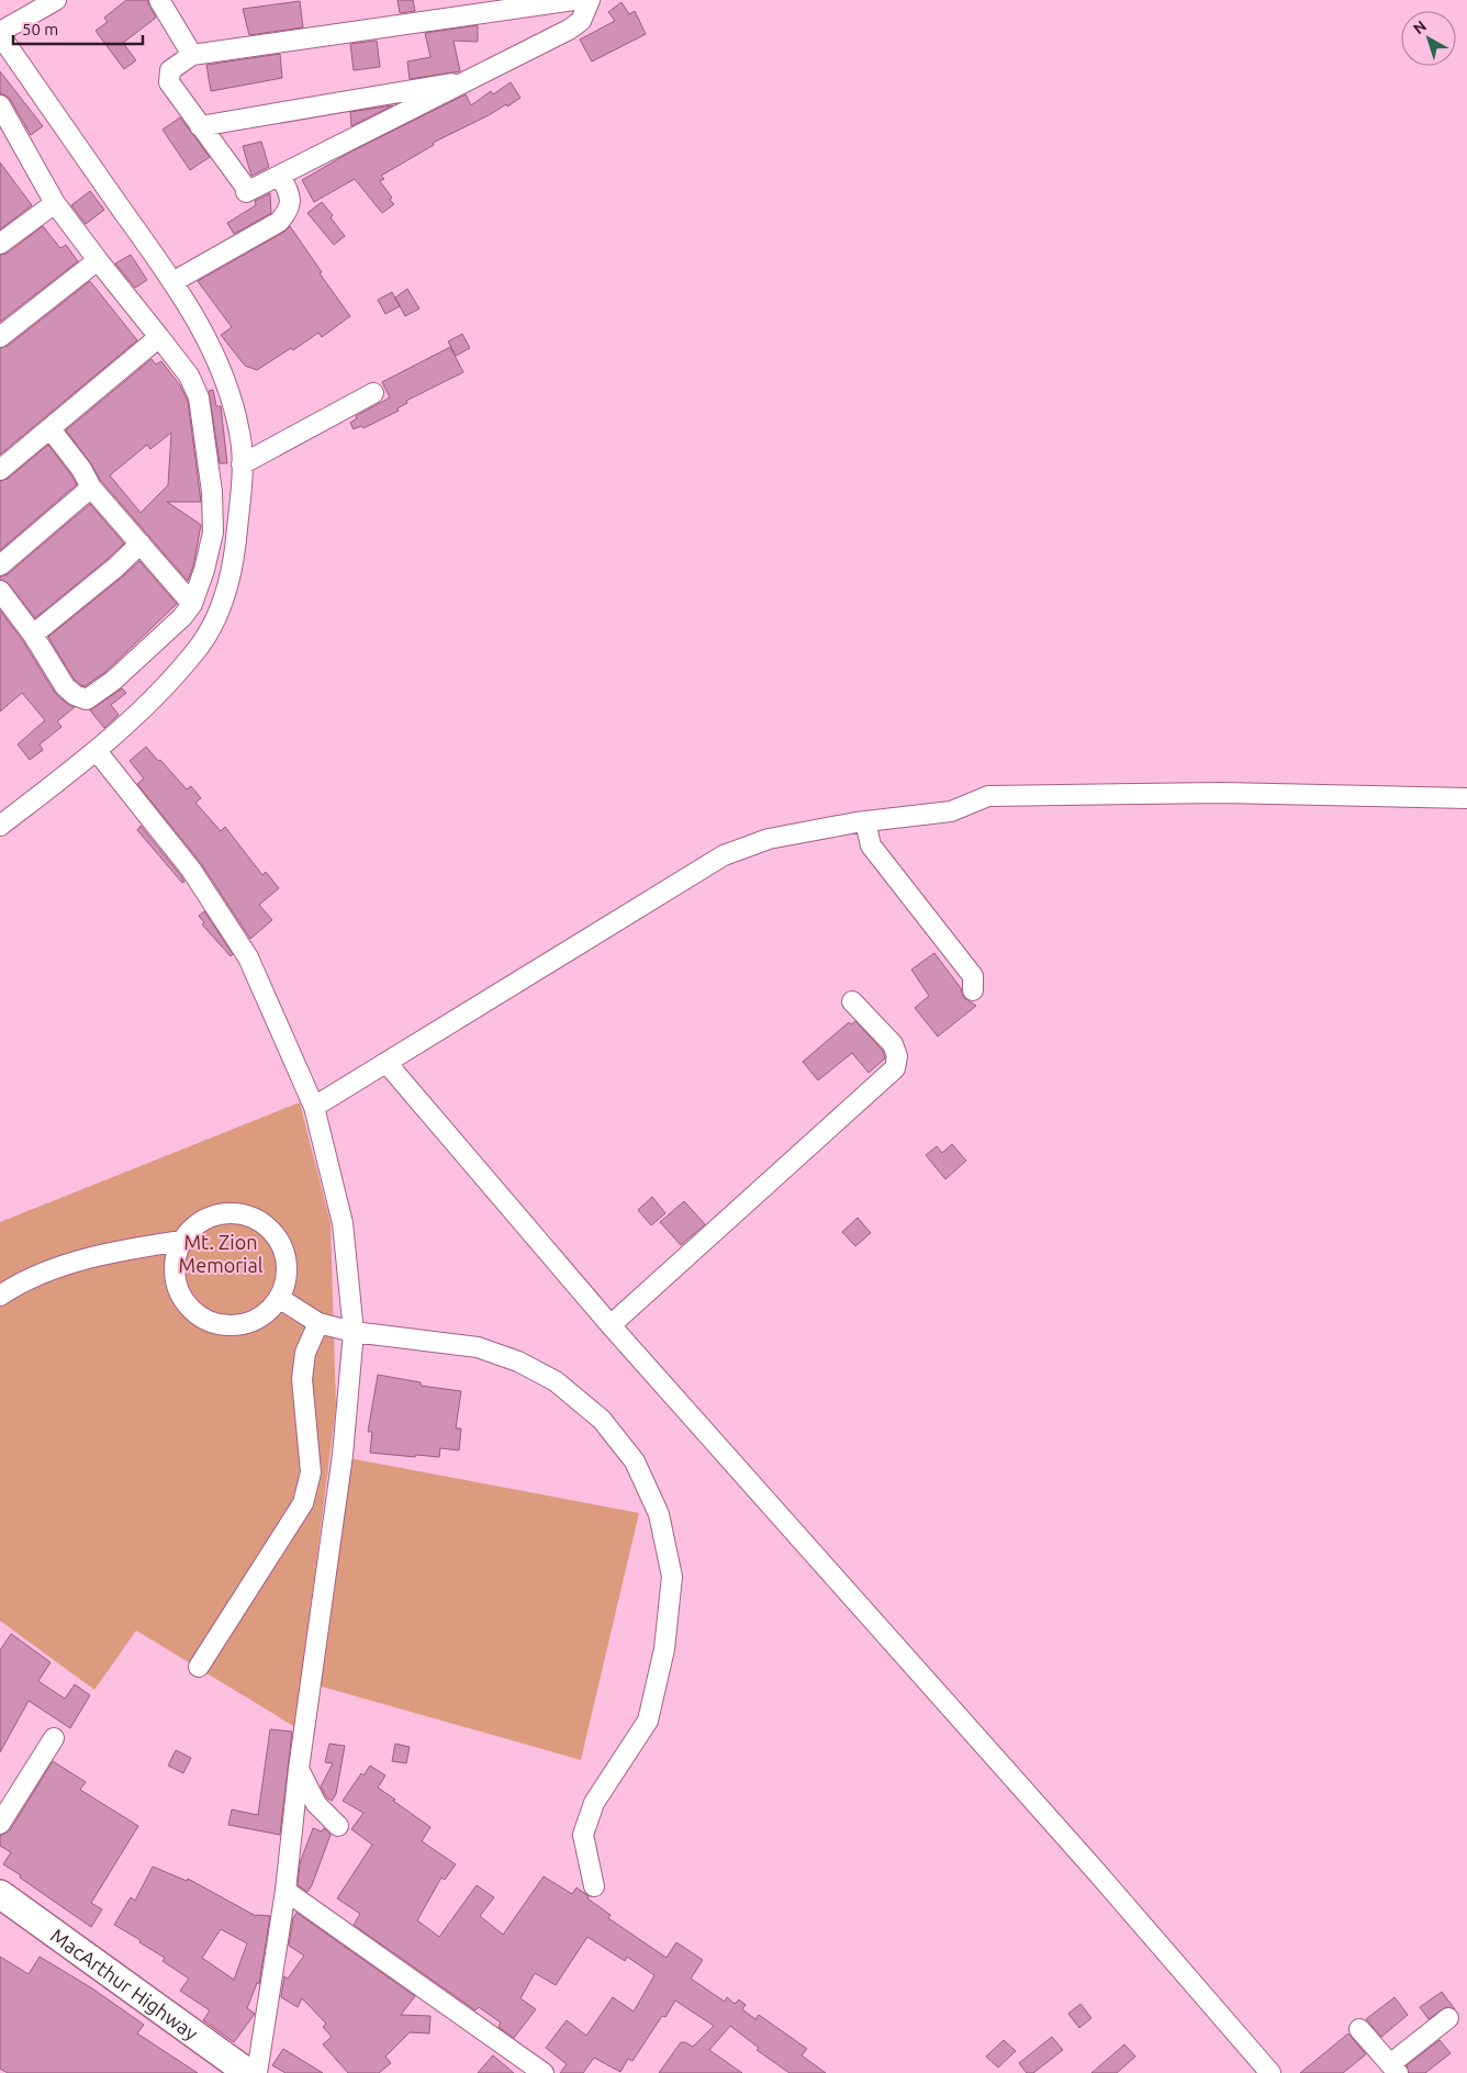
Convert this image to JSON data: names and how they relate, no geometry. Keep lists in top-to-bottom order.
{
  "streets": {
    "highway": ["MacArthur Highway"]
  },
  "parks": ["Mt. Zion Memorial"],
  "scale_bar": "50 m",
  "north": "top left"
}
